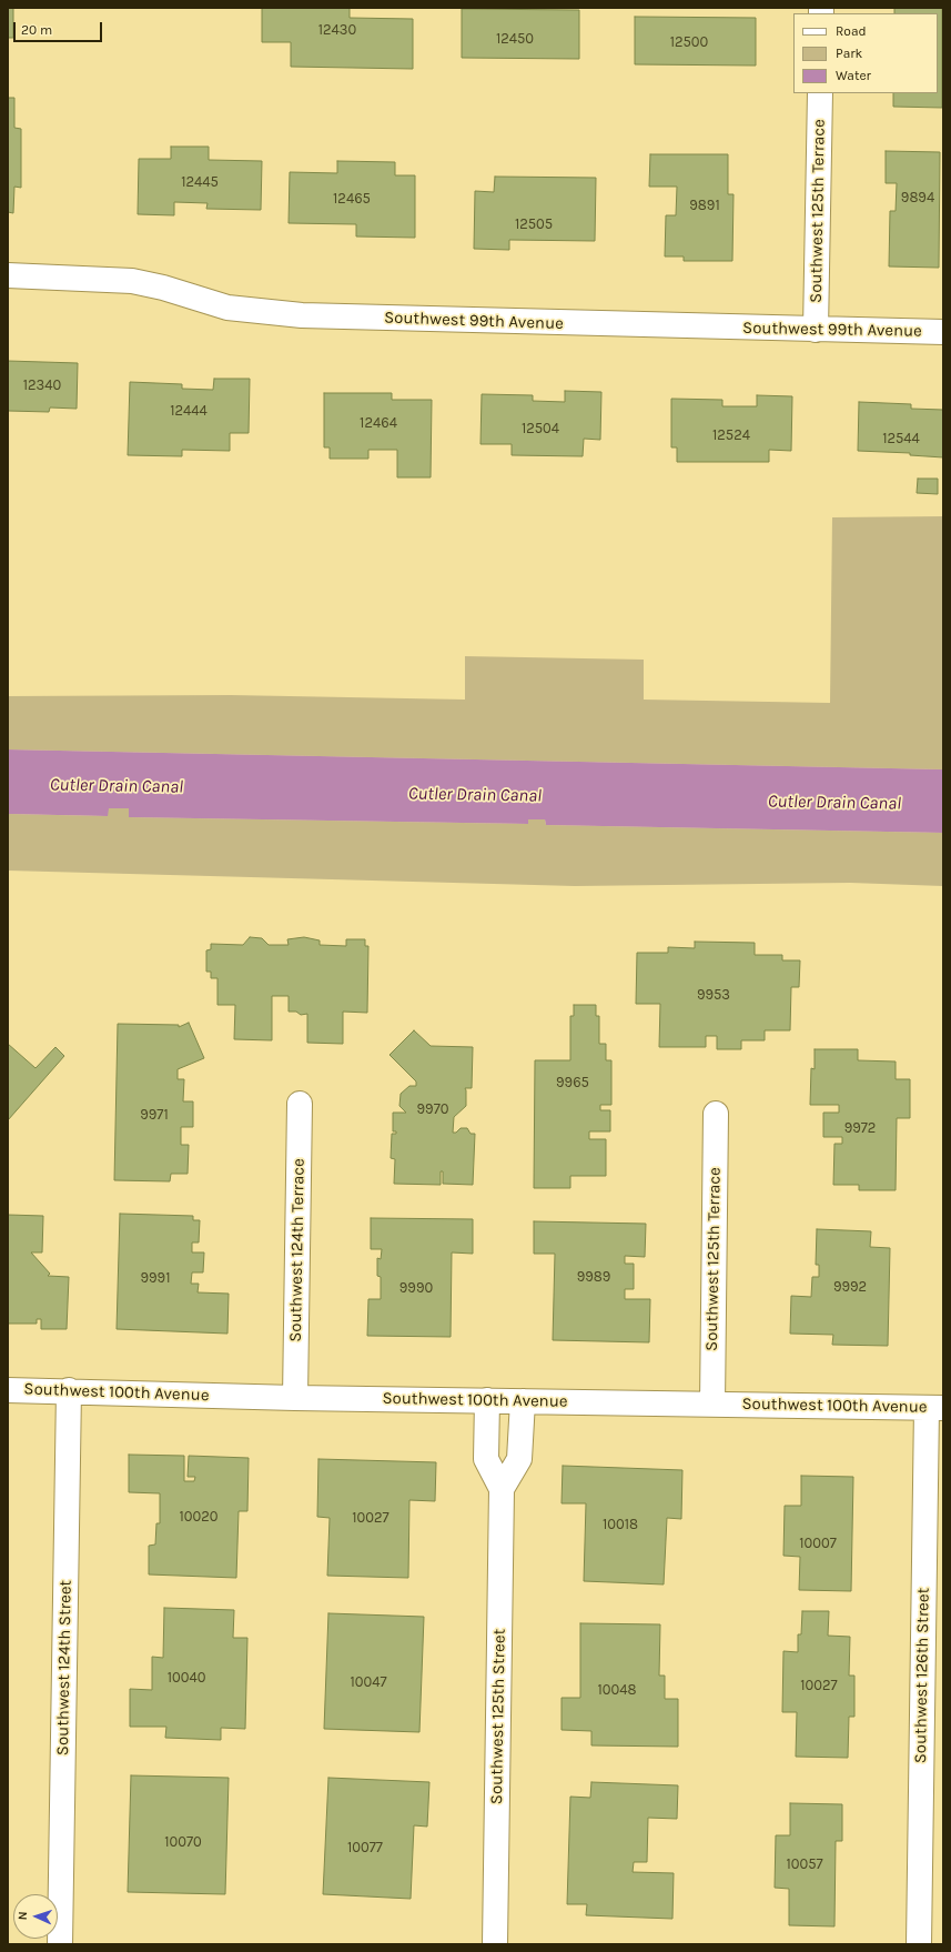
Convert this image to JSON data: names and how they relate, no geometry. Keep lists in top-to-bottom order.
{
  "streets": {
    "street": [
      "Southwest 125th Terrace",
      "Southwest 99th Avenue",
      "Southwest 124th Terrace",
      "Southwest 100th Avenue",
      "Southwest 124th Street",
      "Southwest 126th Street",
      "Southwest 125th Street"
    ]
  },
  "crossings": [
    ["Southwest 125th Terrace", "Southwest 99th Avenue"],
    ["Southwest 125th Terrace", "Southwest 100th Avenue"],
    ["Southwest 124th Terrace", "Southwest 100th Avenue"],
    ["Southwest 100th Avenue", "Southwest 124th Street"],
    ["Southwest 100th Avenue", "Southwest 126th Street"],
    ["Southwest 100th Avenue", "Southwest 125th Street"]
  ],
  "water": ["Cutler Drain Canal"],
  "house_numbers": [
    "12430",
    "12450",
    "12500",
    "12445",
    "9894",
    "12465",
    "9891",
    "12505",
    "12340",
    "12444",
    "12464",
    "12504",
    "12524",
    "12544",
    "9953",
    "9965",
    "9970",
    "9971",
    "9972",
    "9989",
    "9991",
    "9992",
    "9990",
    "10020",
    "10027",
    "10018",
    "10007",
    "10040",
    "10047",
    "10027",
    "10048",
    "10070",
    "10077",
    "10057"
  ],
  "legend": ["Road", "Park", "Water"],
  "scale_bar": "20 m",
  "north": "left"
}
